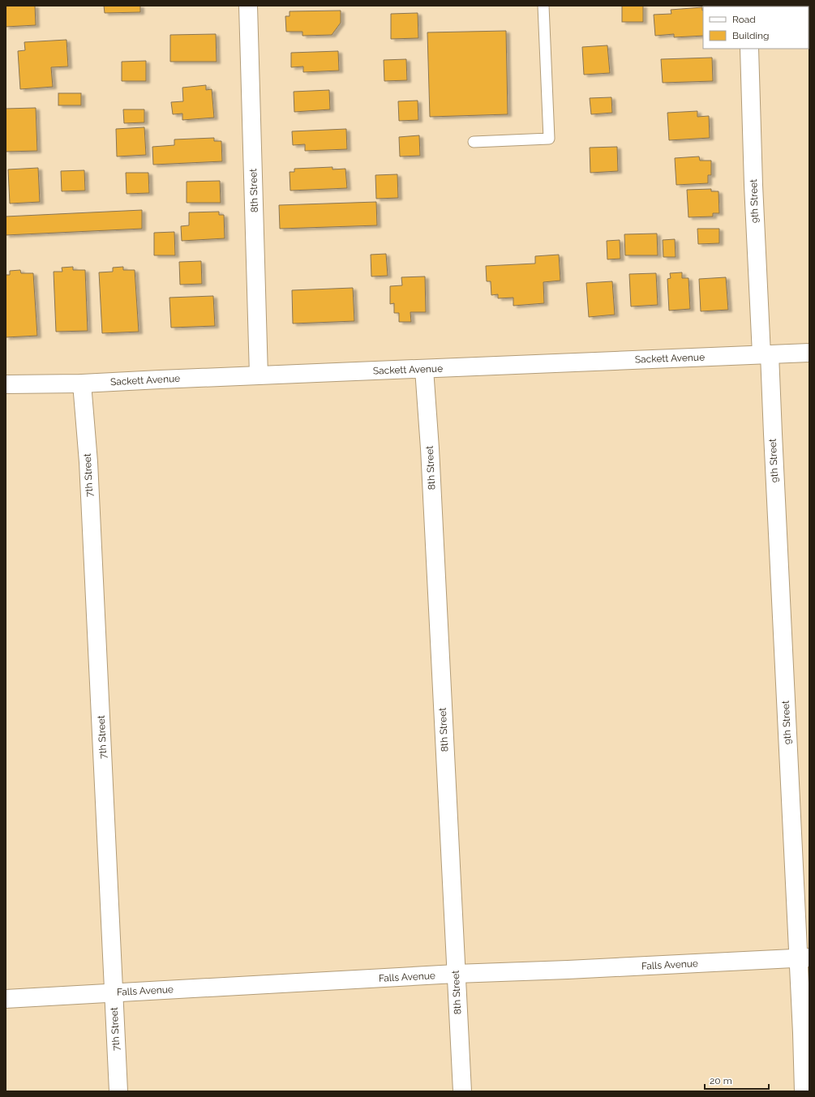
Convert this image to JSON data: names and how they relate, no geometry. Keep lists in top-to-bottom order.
{
  "streets": {
    "street": [
      "8th Street",
      "9th Street",
      "Sackett Avenue",
      "7th Street",
      "Falls Avenue"
    ]
  },
  "crossings": [
    ["8th Street", "Sackett Avenue"],
    ["8th Street", "Falls Avenue"],
    ["9th Street", "Sackett Avenue"],
    ["9th Street", "Falls Avenue"],
    ["Sackett Avenue", "7th Street"],
    ["7th Street", "Falls Avenue"]
  ],
  "legend": ["Road", "Building"],
  "scale_bar": "20 m"
}
